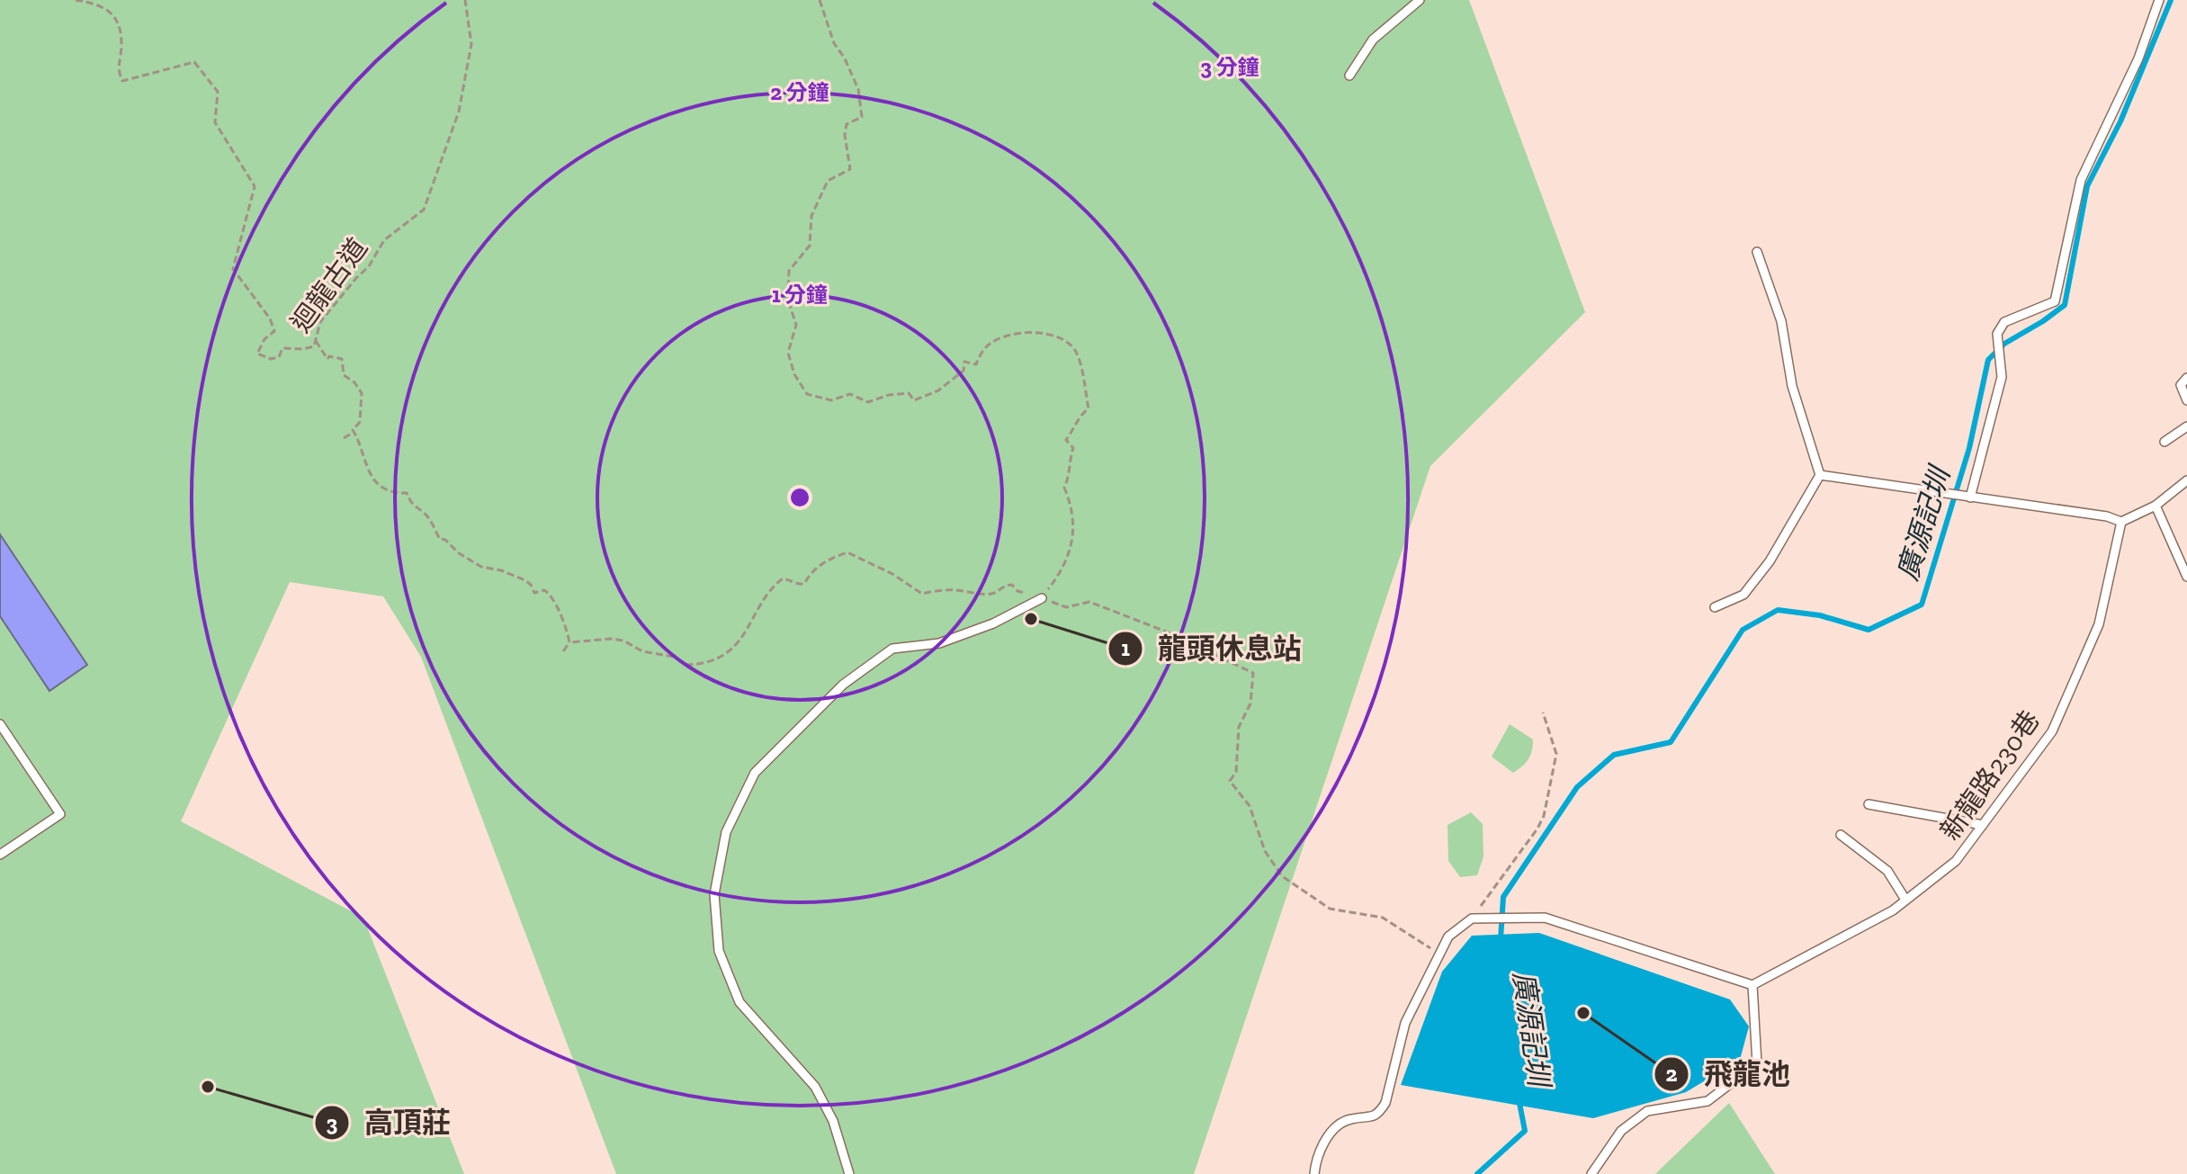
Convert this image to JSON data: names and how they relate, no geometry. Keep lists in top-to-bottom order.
{
  "streets": {
    "lane": ["新龍路230巷"],
    "path": ["迴龍古道"]
  },
  "water": ["廣源記圳"],
  "places": ["龍頭休息站", "飛龍池", "高頂莊"],
  "rings": ["3 分鐘", "2 分鐘", "1 分鐘"]
}
